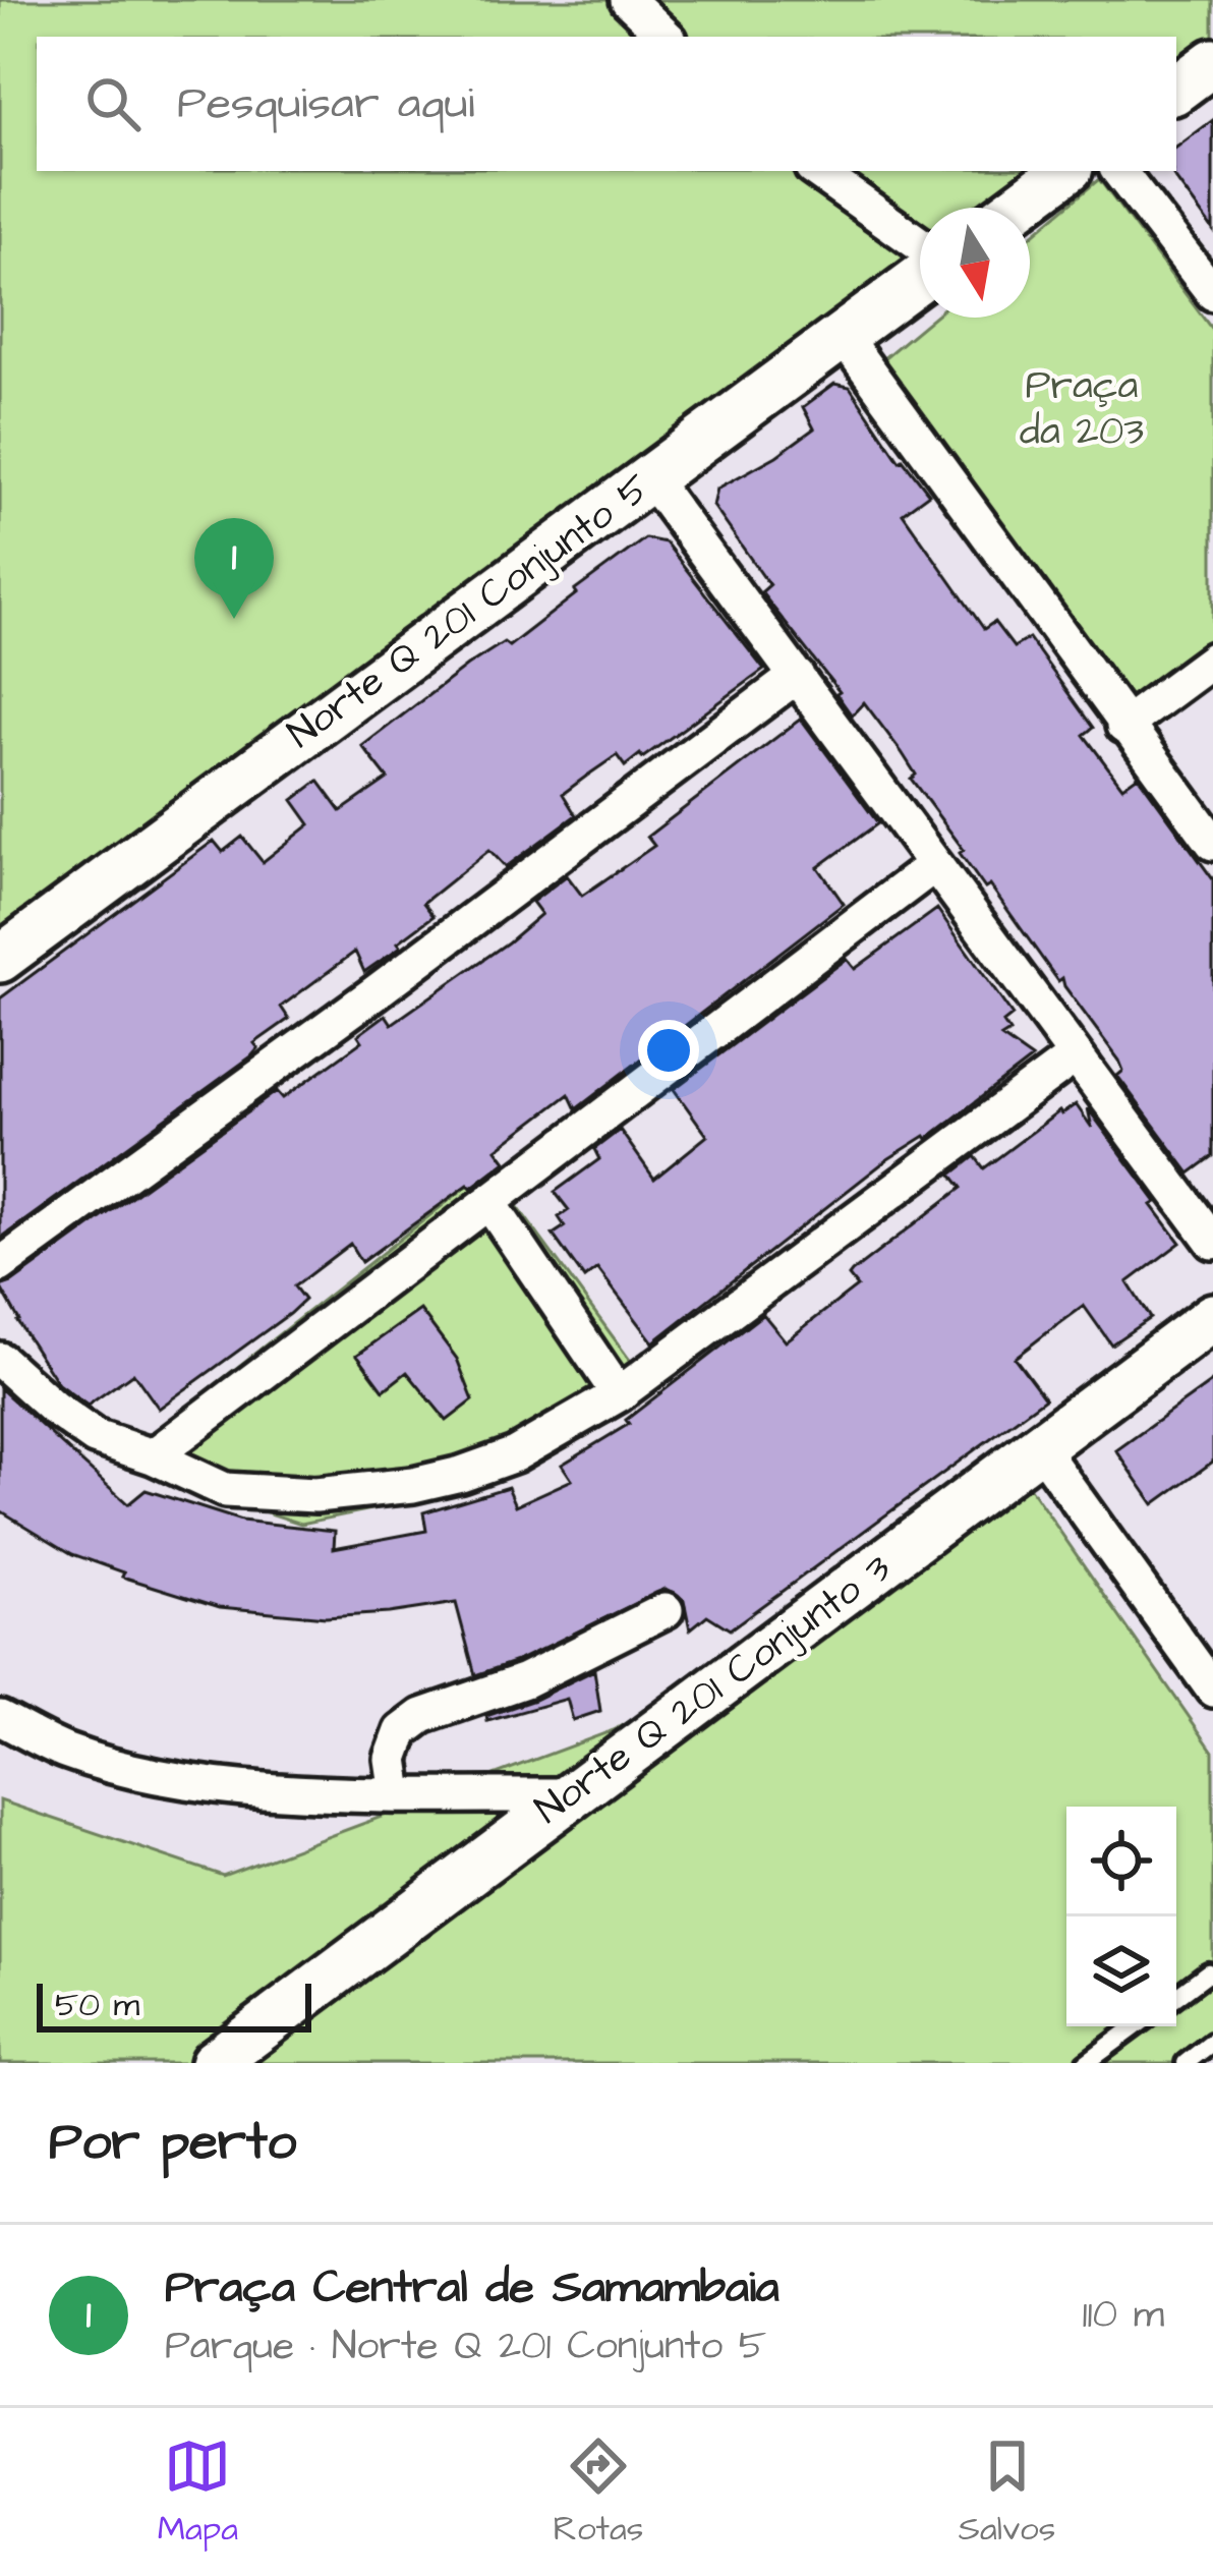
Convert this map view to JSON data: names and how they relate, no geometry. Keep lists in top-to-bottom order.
{
  "streets": {
    "street": ["Norte Q 201 Conjunto 5", "Norte Q 201 Conjunto 3"]
  },
  "parks": ["Praça da 203"],
  "scale_bar": "50 m",
  "north": "bottom",
  "page": {
    "search": "Pesquisar aqui",
    "pins": "1",
    "scale": "50 m",
    "heading": "Por perto",
    "list": [
      {
        "mark": "1",
        "name": "Praça Central de Samambaia",
        "note": "Parque · Norte Q 201 Conjunto 5",
        "value": "110 m"
      }
    ],
    "nav": ["Mapa", "Rotas", "Salvos"]
  }
}
